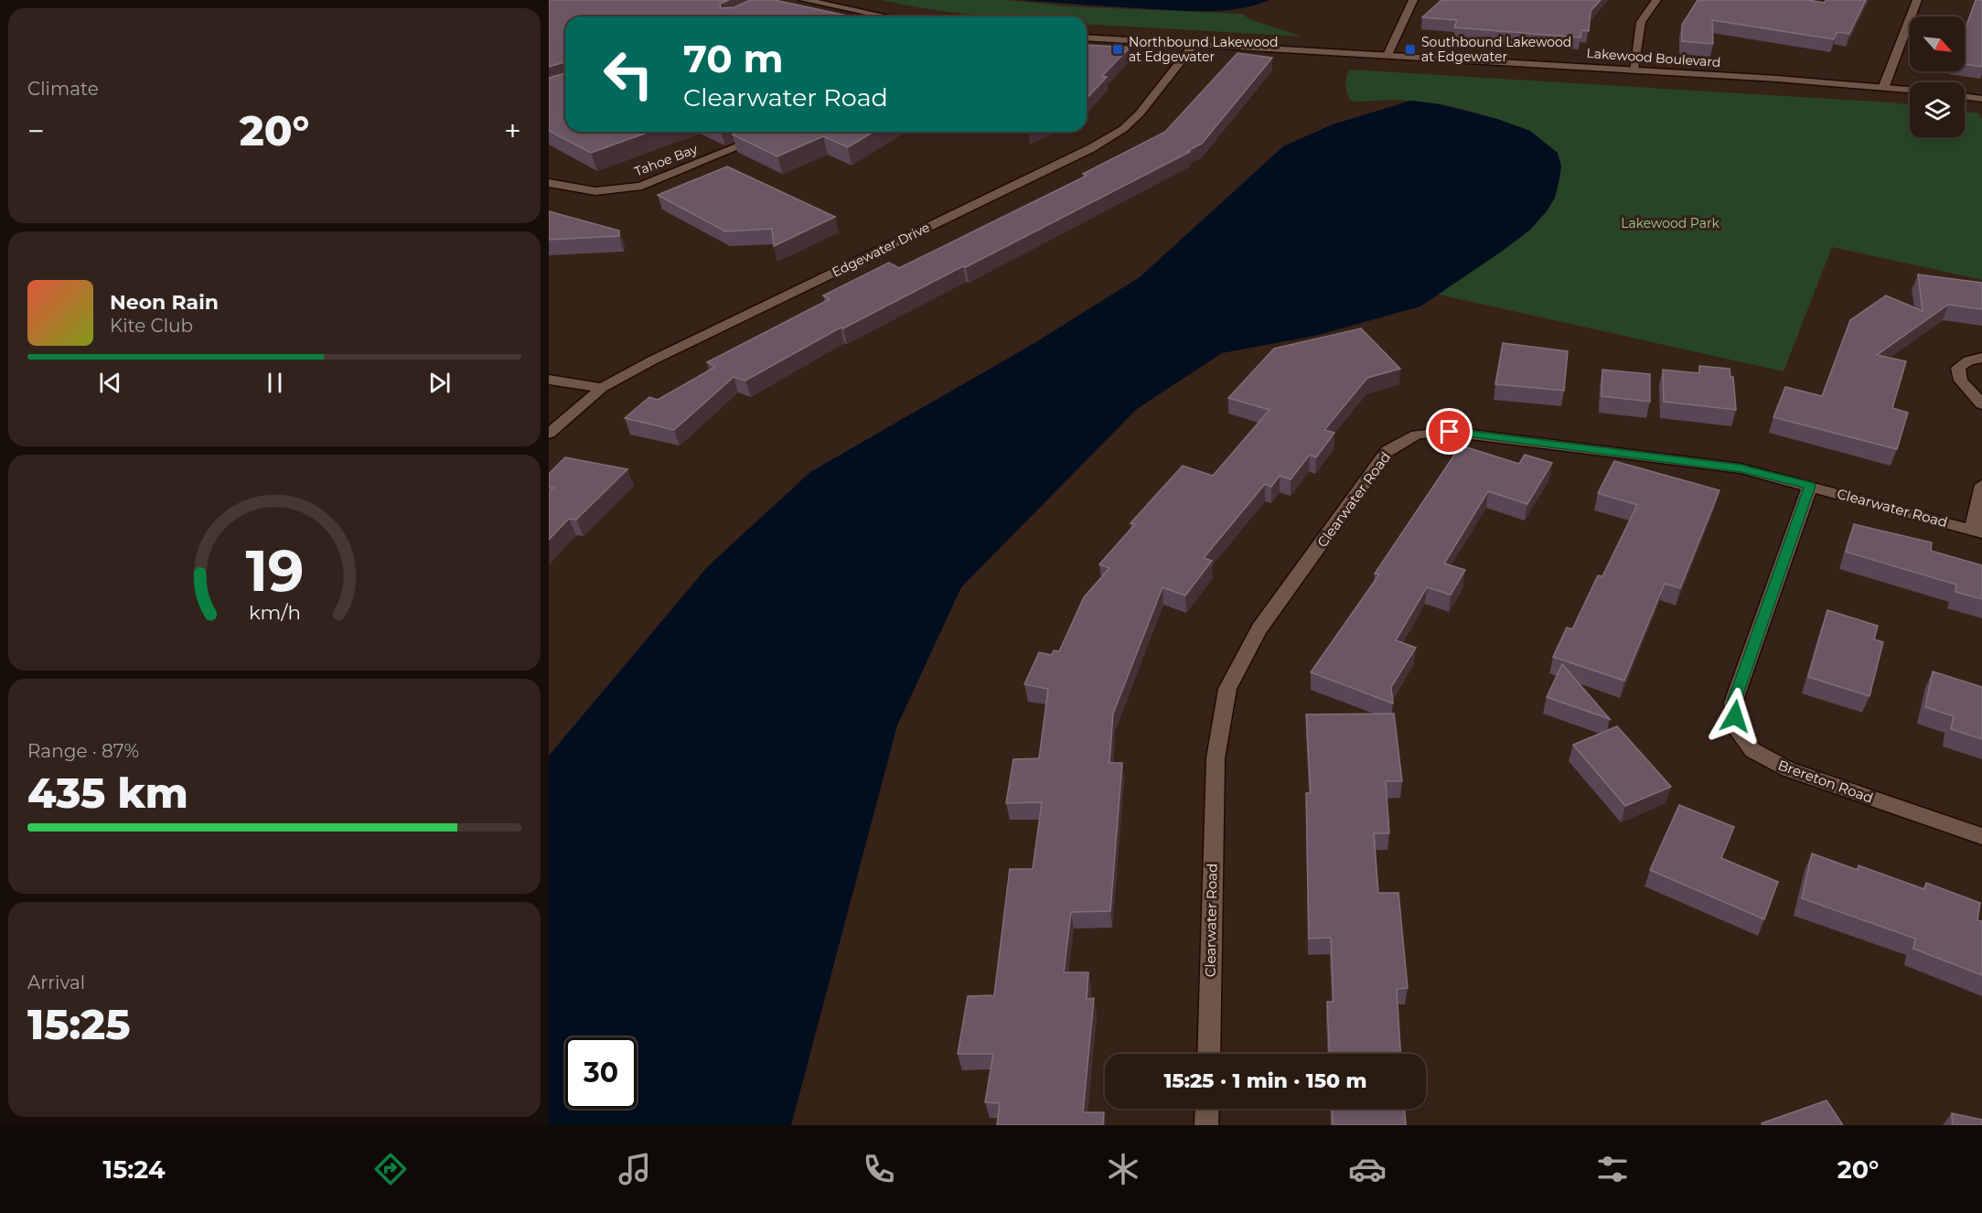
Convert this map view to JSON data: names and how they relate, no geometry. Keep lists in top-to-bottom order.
{
  "streets": {
    "street": [
      "Lakewood Boulevard",
      "Tahoe Bay",
      "Edgewater Drive",
      "Clearwater Road",
      "Brereton Road"
    ]
  },
  "crossings": [
    ["Lakewood Boulevard", "Edgewater Drive"],
    ["Clearwater Road", "Brereton Road"]
  ],
  "parks": ["Lakewood Park"],
  "places": {
    "transit": ["Northbound Lakewood at Edgewater", "Southbound Lakewood at Edgewater"]
  },
  "north": "bottom right",
  "page": {
    "tile": [
      "Climate",
      ["Range · 87%", "435 km"],
      ["Arrival", "15:25"]
    ],
    "turn": ["70 m", "Clearwater Road"],
    "heat": ["−", "20°", "+"],
    "song": ["Neon Rain", "Kite Club"],
    "limit": "30",
    "trip": "15:25 · 1 min · 150 m",
    "tabs": ["15:24", "20°"],
    "gauge": ["19", "km/h"]
  }
}
